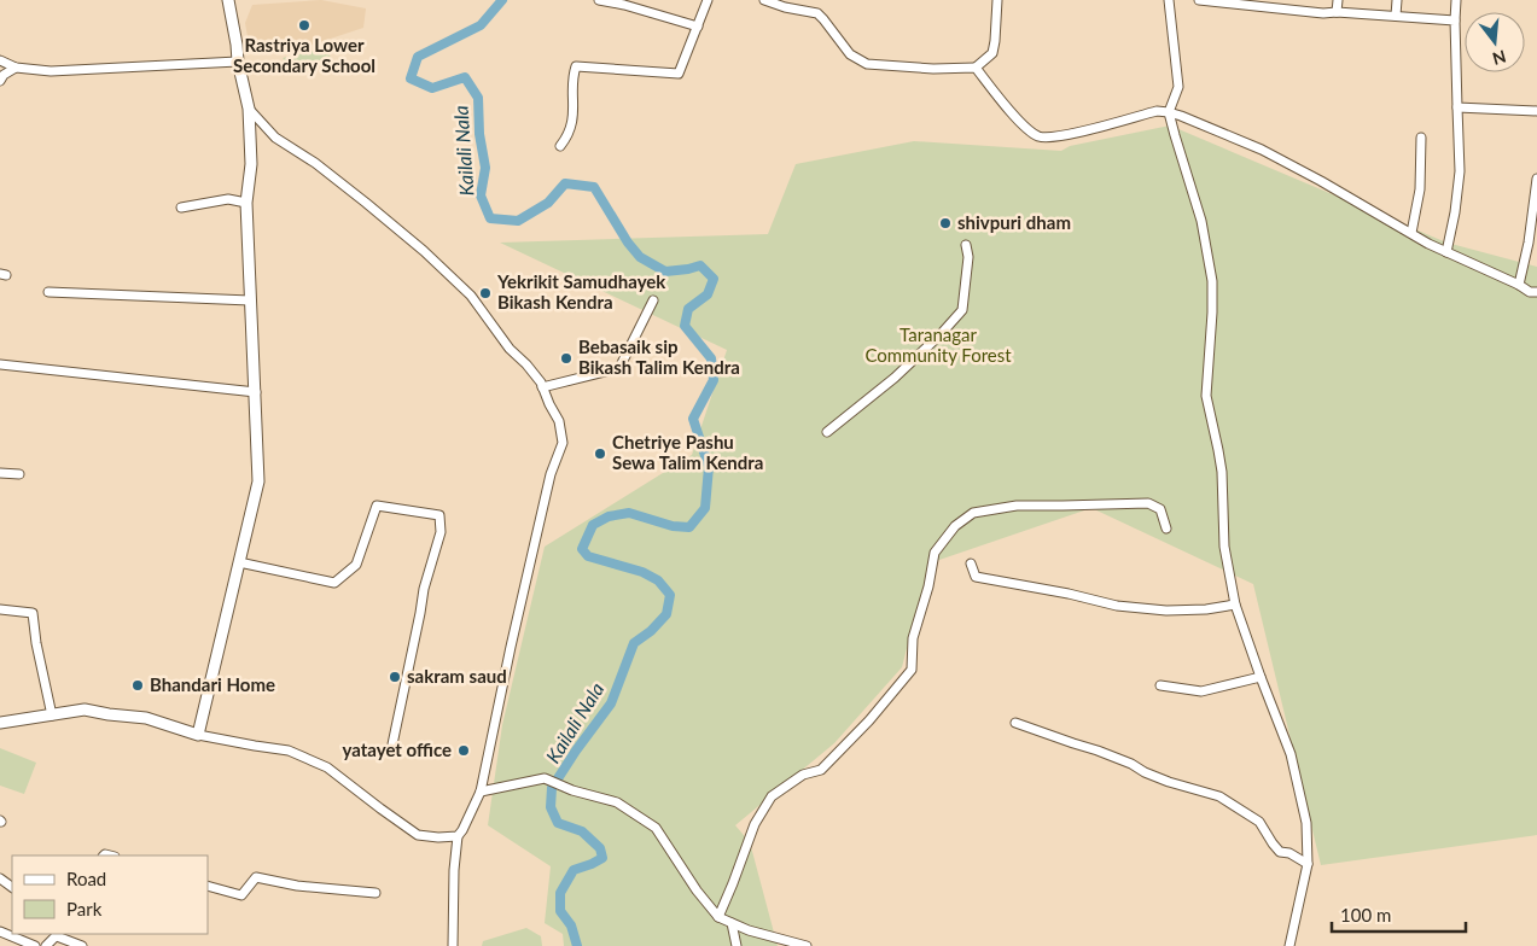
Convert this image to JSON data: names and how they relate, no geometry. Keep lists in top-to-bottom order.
{
  "water": ["Kailali Nala"],
  "parks": ["Taranagar Community Forest"],
  "places": [
    "Rastriya Lower Secondary School",
    "shivpuri dham",
    "Yekrikit Samudhayek Bikash Kendra",
    "Bebasaik sip Bikash Talim Kendra",
    "Chetriye Pashu Sewa Talim Kendra",
    "sakram saud",
    "Bhandari Home",
    "yatayet office"
  ],
  "legend": ["Road", "Park"],
  "scale_bar": "100 m",
  "north": "bottom"
}
